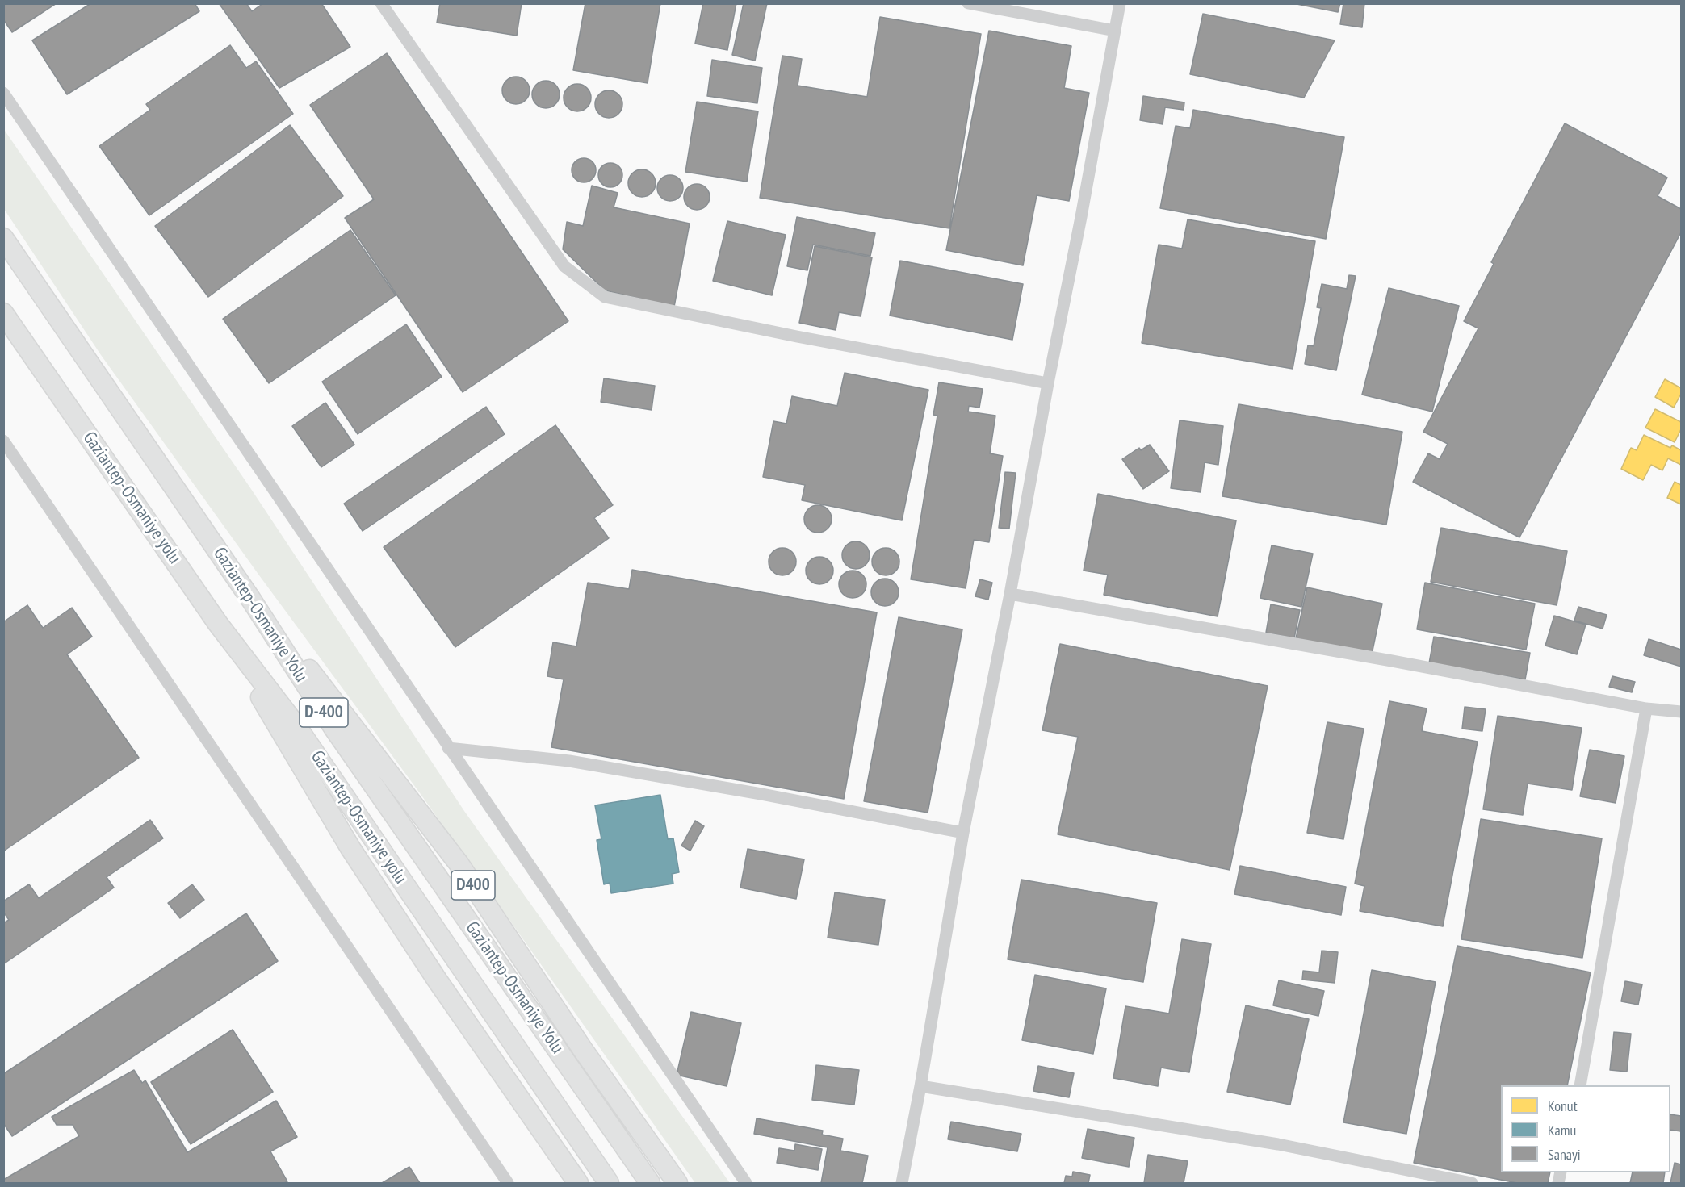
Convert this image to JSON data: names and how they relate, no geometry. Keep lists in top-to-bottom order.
{
  "streets": {
    "highway": [
      "Gaziantep-Osmaniye yolu",
      "Gaziantep-Osmaniye Yolu",
      "D-400",
      "D400"
    ]
  },
  "crossings": [
    ["Gaziantep-Osmaniye Yolu", "D400"]
  ],
  "legend": ["Konut", "Kamu", "Sanayi"]
}
